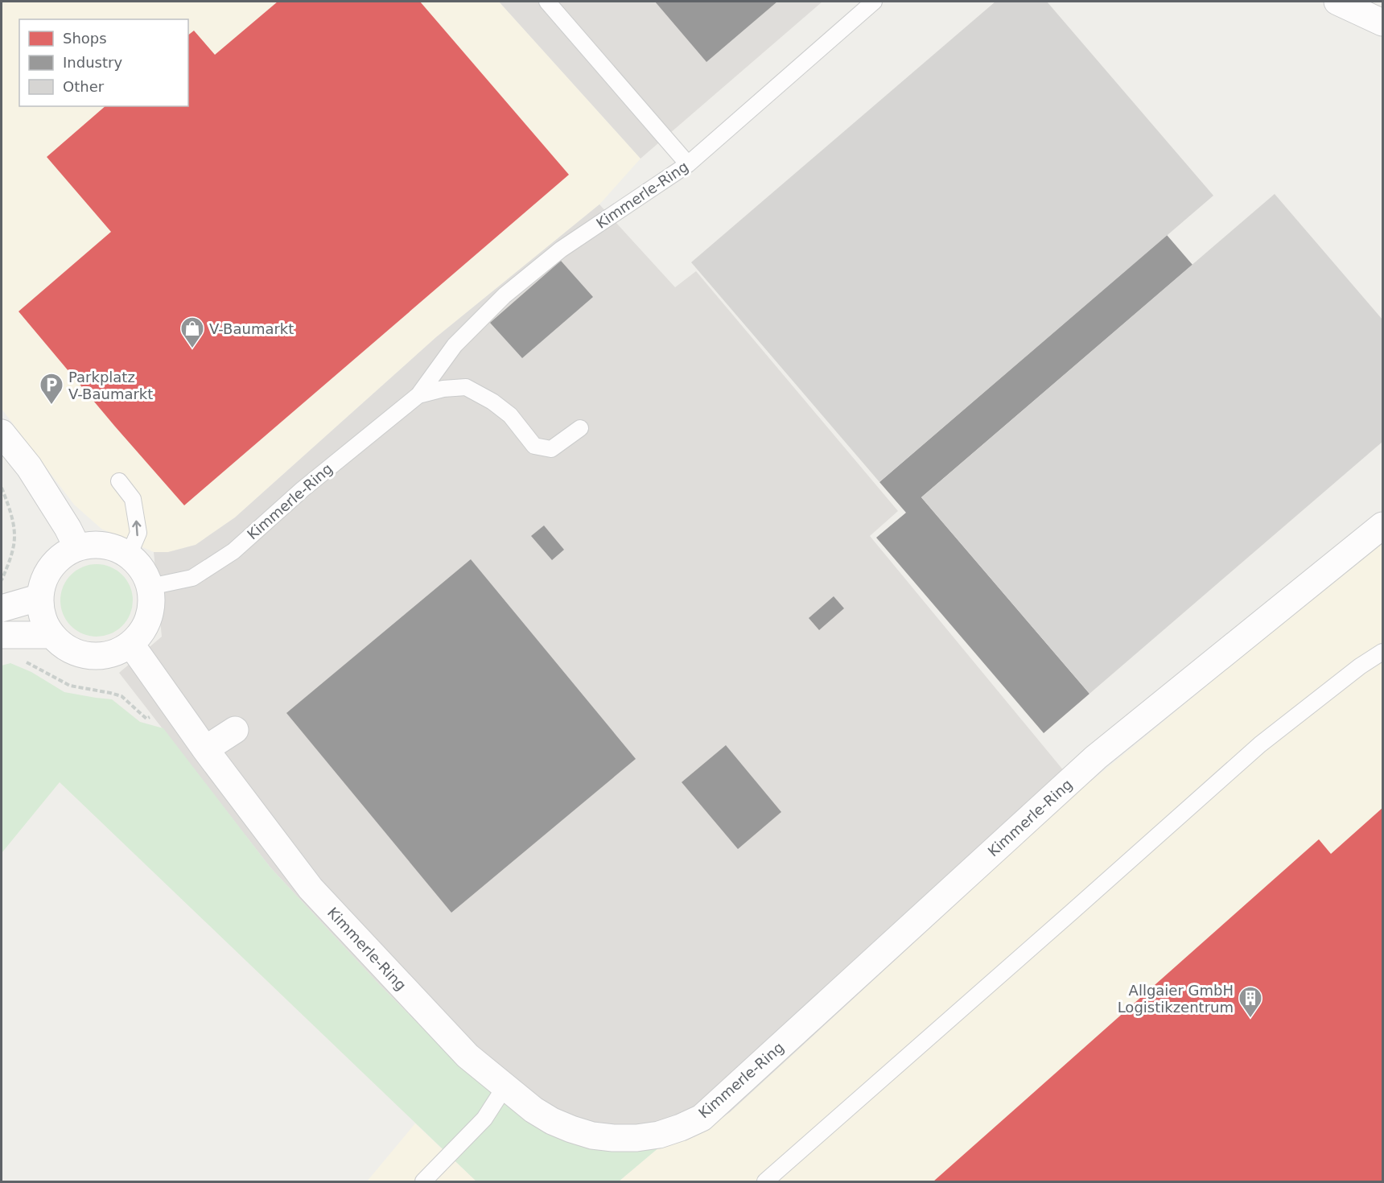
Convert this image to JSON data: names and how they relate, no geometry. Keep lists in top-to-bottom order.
{
  "streets": {
    "street": ["Kimmerle-Ring"]
  },
  "places": {
    "shop": ["V-Baumarkt"],
    "parking": ["Parkplatz V-Baumarkt"],
    "building": ["Allgaier GmbH Logistikzentrum"]
  },
  "legend": ["Shops", "Industry", "Other"]
}
